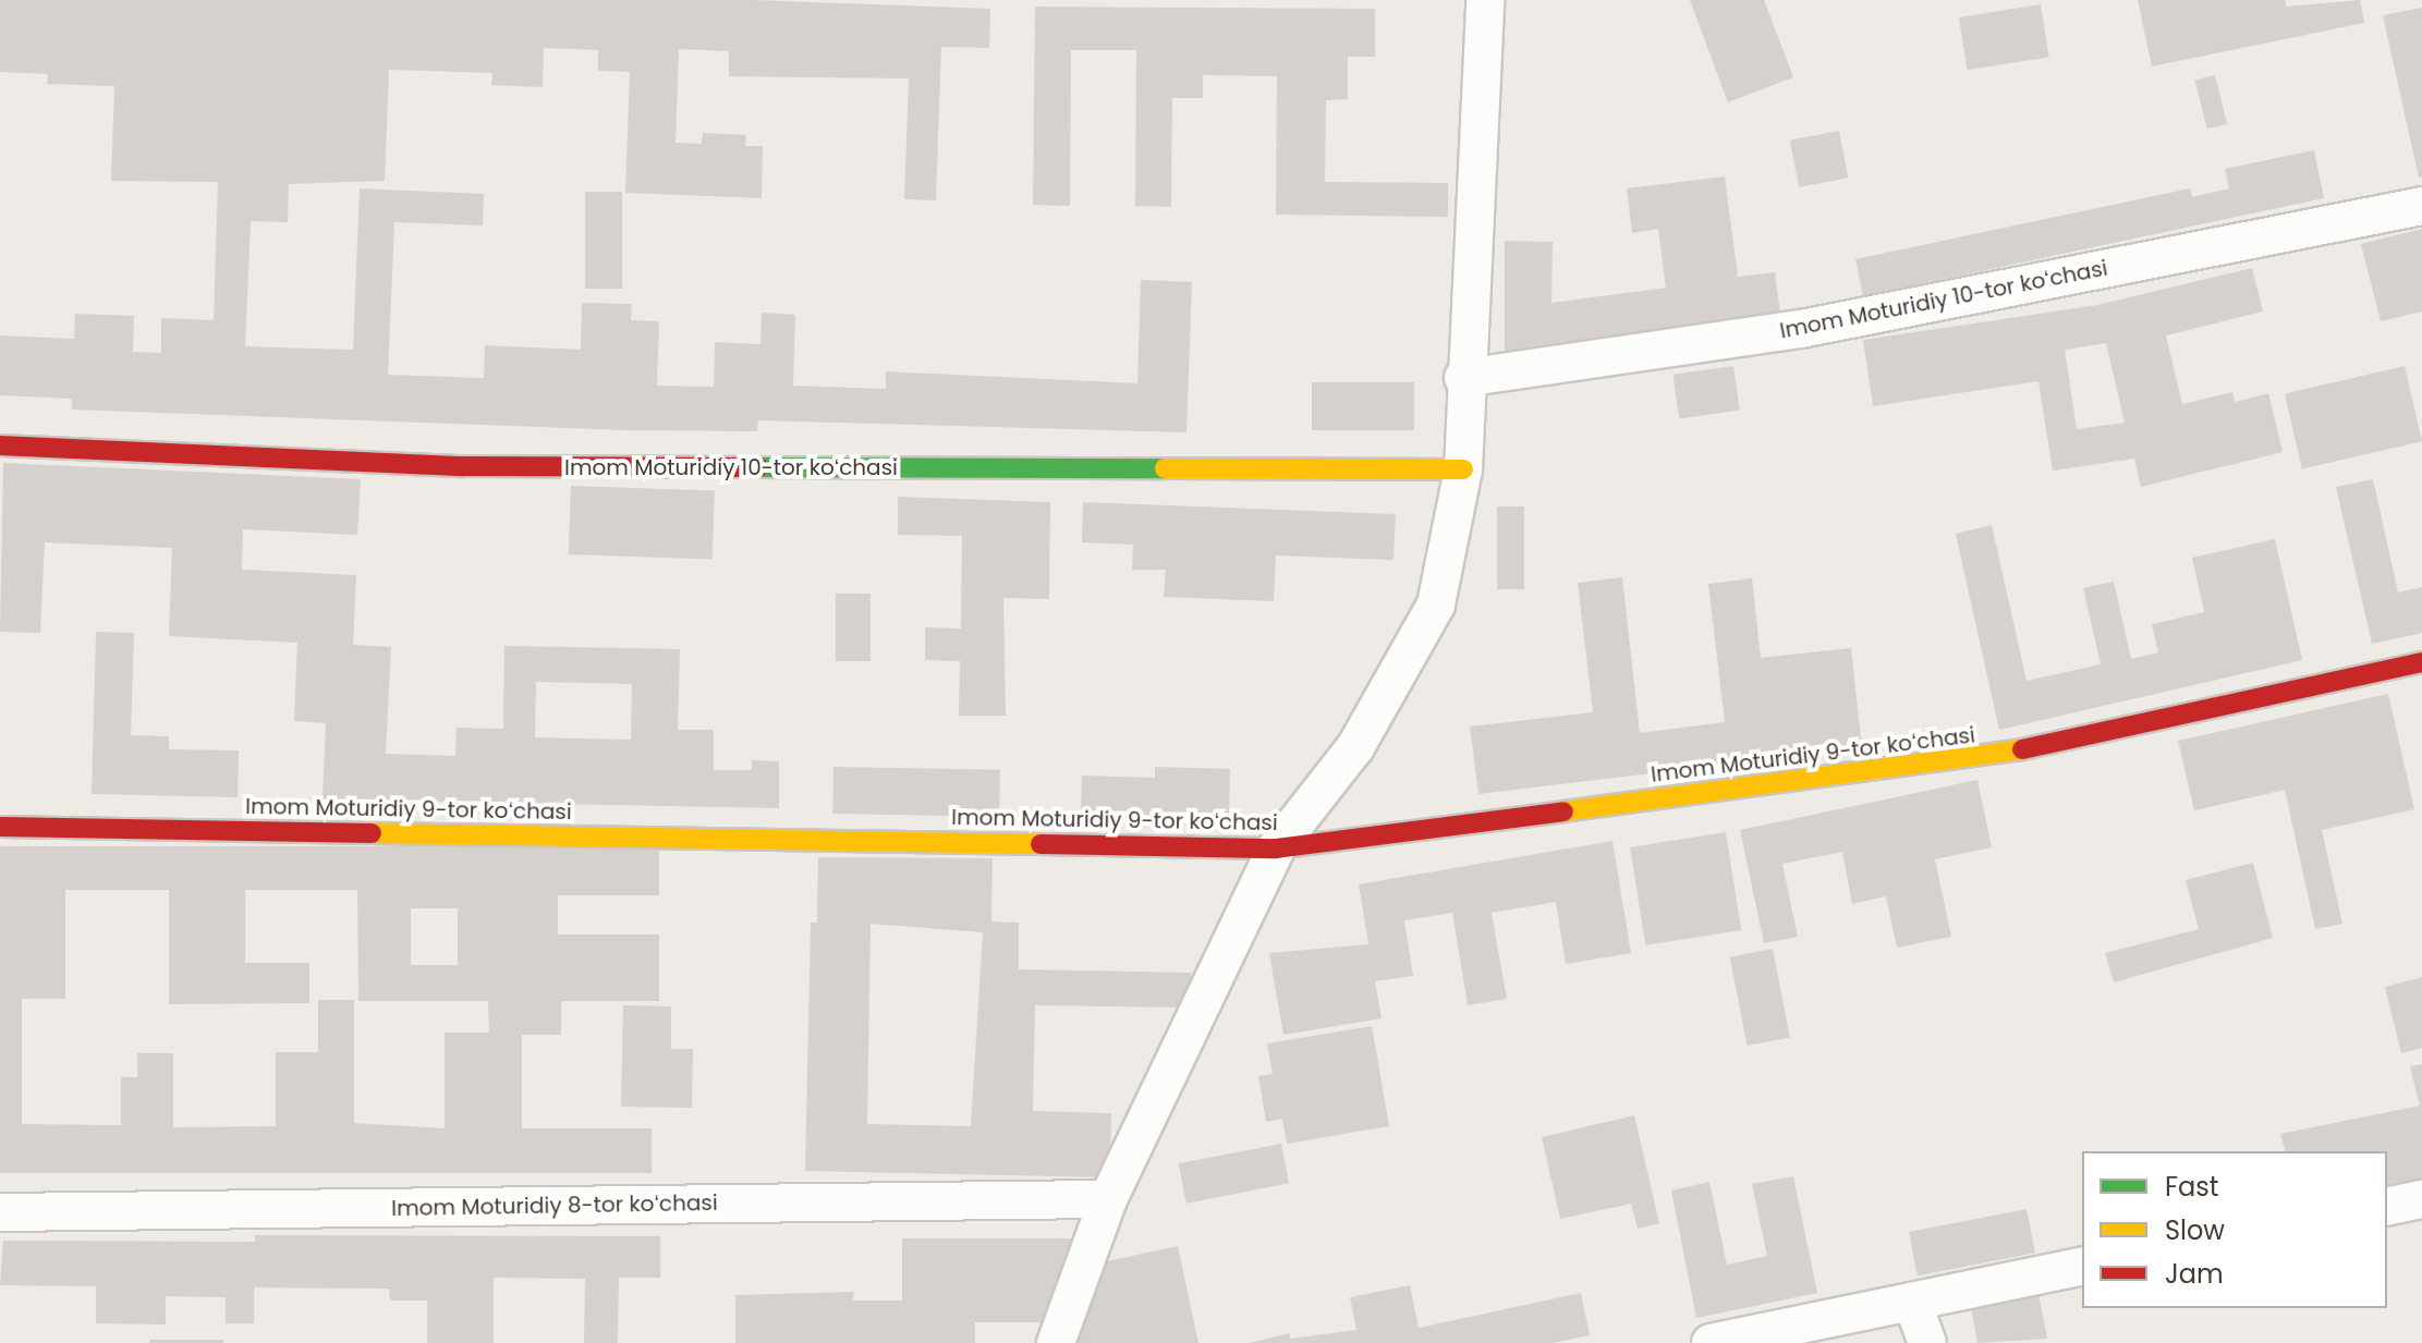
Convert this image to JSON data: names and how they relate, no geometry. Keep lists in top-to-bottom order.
{
  "streets": {
    "street": ["Imom Moturidiy 10-tor koʻchasi", "Imom Moturidiy 9-tor koʻchasi", "Imom Moturidiy 8-tor koʻchasi"]
  },
  "legend": ["Fast", "Slow", "Jam"]
}
